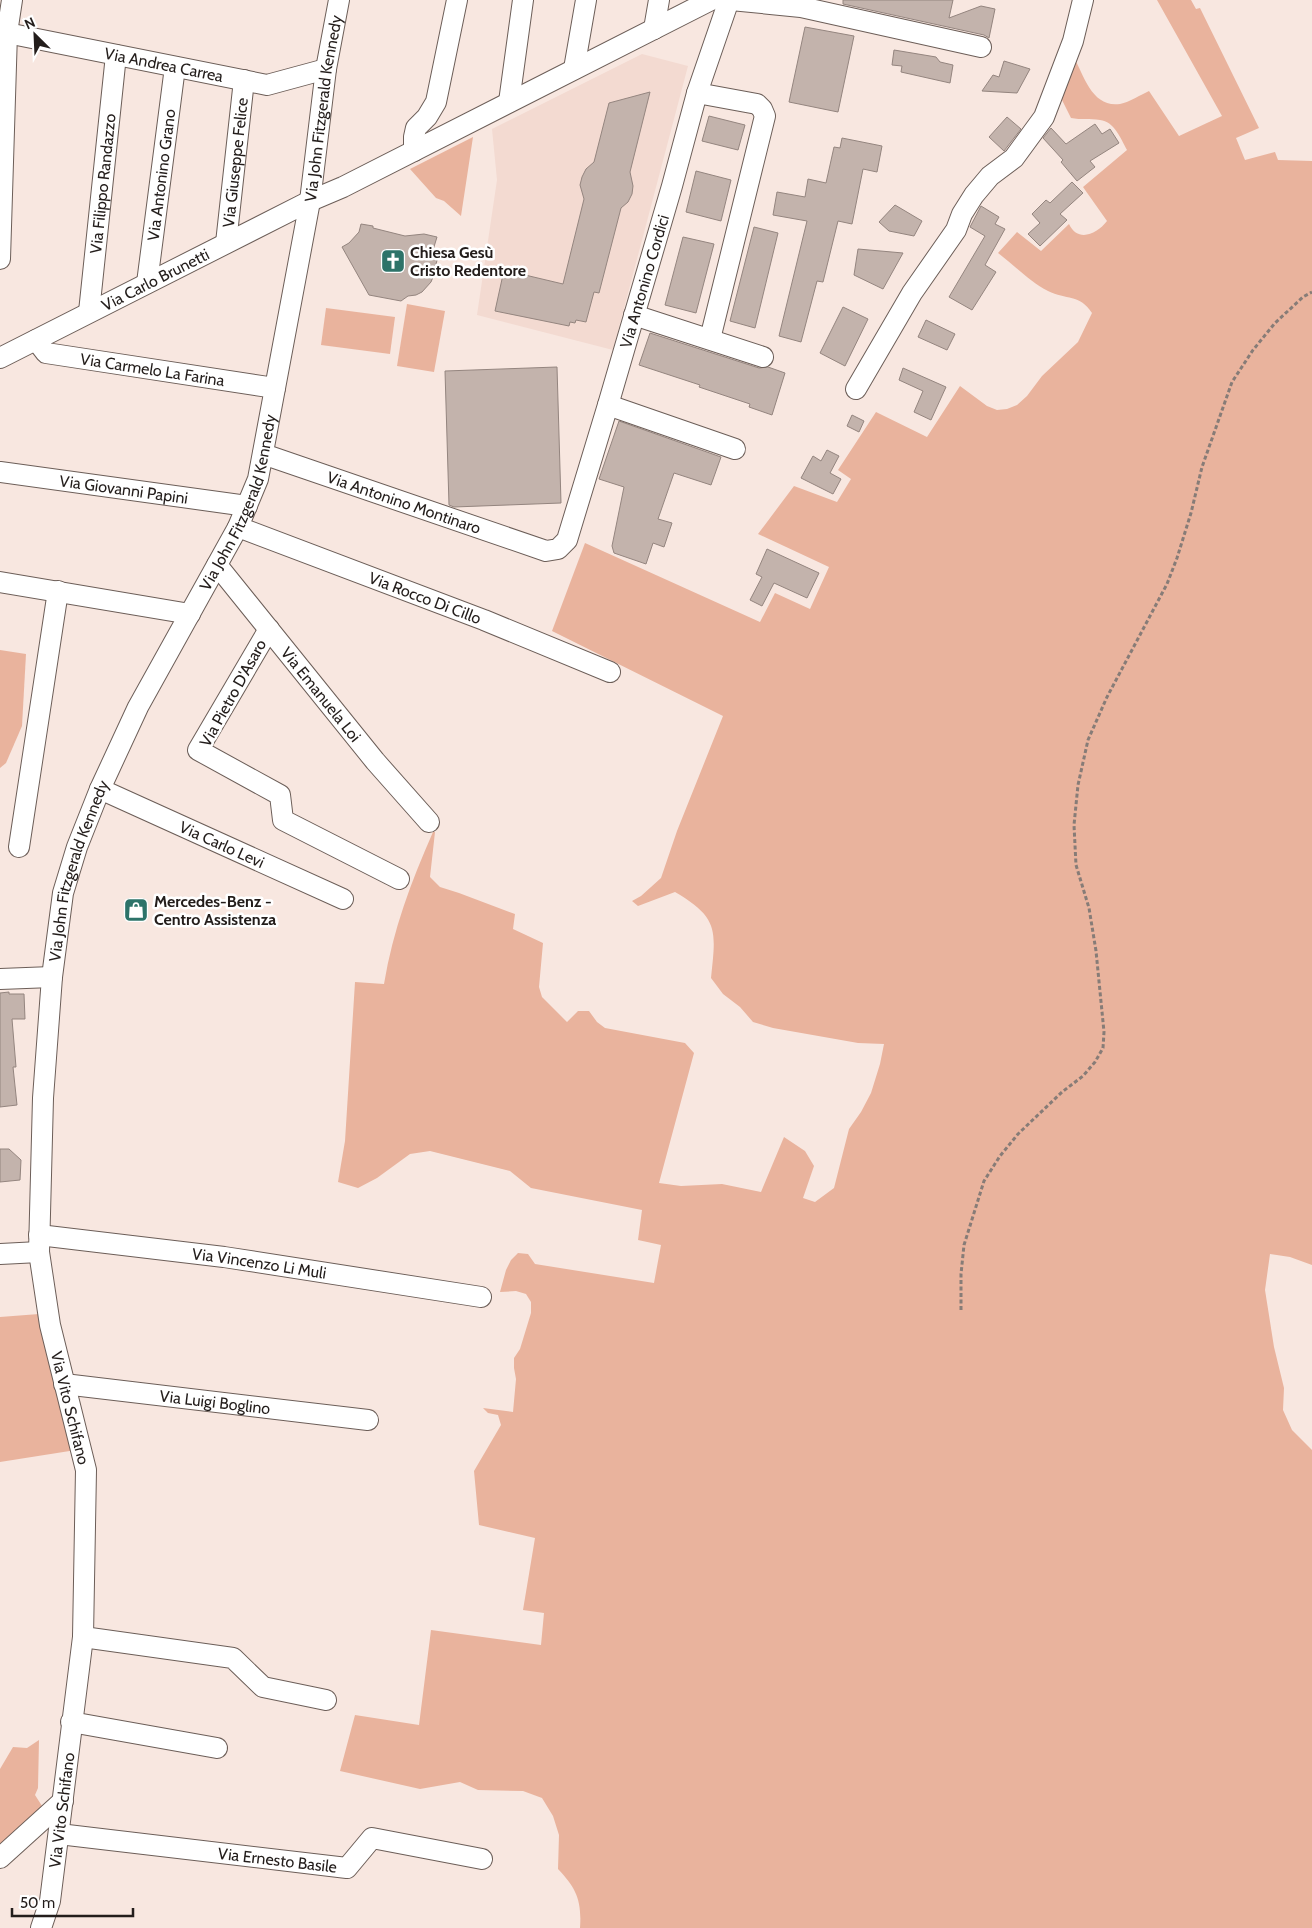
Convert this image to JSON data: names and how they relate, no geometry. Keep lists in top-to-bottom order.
{
  "streets": {
    "street": [
      "Via Andrea Carrea",
      "Via John Fitzgerald Kennedy",
      "Via Giuseppe Felice",
      "Via Antonino Grano",
      "Via Filippo Randazzo",
      "Via Carlo Brunetti",
      "Via Antonino Cordici",
      "Via Carmelo La Farina",
      "Via Giovanni Papini",
      "Via Antonino Montinaro",
      "Via Rocco Di Cillo",
      "Via Pietro D'Asaro",
      "Via Emanuela Loi",
      "Via Carlo Levi",
      "Via Vincenzo Li Muli",
      "Via Luigi Boglino",
      "Via Vito Schifano",
      "Via Ernesto Basile"
    ]
  },
  "crossings": [
    ["Via Andrea Carrea", "Via John Fitzgerald Kennedy"],
    ["Via Andrea Carrea", "Via Giuseppe Felice"],
    ["Via Andrea Carrea", "Via Antonino Grano"],
    ["Via Andrea Carrea", "Via Filippo Randazzo"],
    ["Via John Fitzgerald Kennedy", "Via Carlo Brunetti"],
    ["Via John Fitzgerald Kennedy", "Via Carmelo La Farina"],
    ["Via John Fitzgerald Kennedy", "Via Giovanni Papini"],
    ["Via John Fitzgerald Kennedy", "Via Antonino Montinaro"],
    ["Via John Fitzgerald Kennedy", "Via Rocco Di Cillo"],
    ["Via John Fitzgerald Kennedy", "Via Emanuela Loi"],
    ["Via John Fitzgerald Kennedy", "Via Carlo Levi"],
    ["Via John Fitzgerald Kennedy", "Via Vito Schifano"],
    ["Via Giuseppe Felice", "Via Carlo Brunetti"],
    ["Via Antonino Grano", "Via Carlo Brunetti"],
    ["Via Filippo Randazzo", "Via Carlo Brunetti"],
    ["Via Carlo Brunetti", "Via Carmelo La Farina"],
    ["Via Antonino Cordici", "Via Antonino Montinaro"],
    ["Via Pietro D'Asaro", "Via Emanuela Loi"],
    ["Via Vincenzo Li Muli", "Via Vito Schifano"],
    ["Via Luigi Boglino", "Via Vito Schifano"],
    ["Via Vito Schifano", "Via Ernesto Basile"]
  ],
  "places": {
    "church": ["Chiesa Gesù Cristo Redentore"],
    "shop": ["Mercedes-Benz - Centro Assistenza"]
  },
  "scale_bar": "50 m",
  "north": "top left"
}
